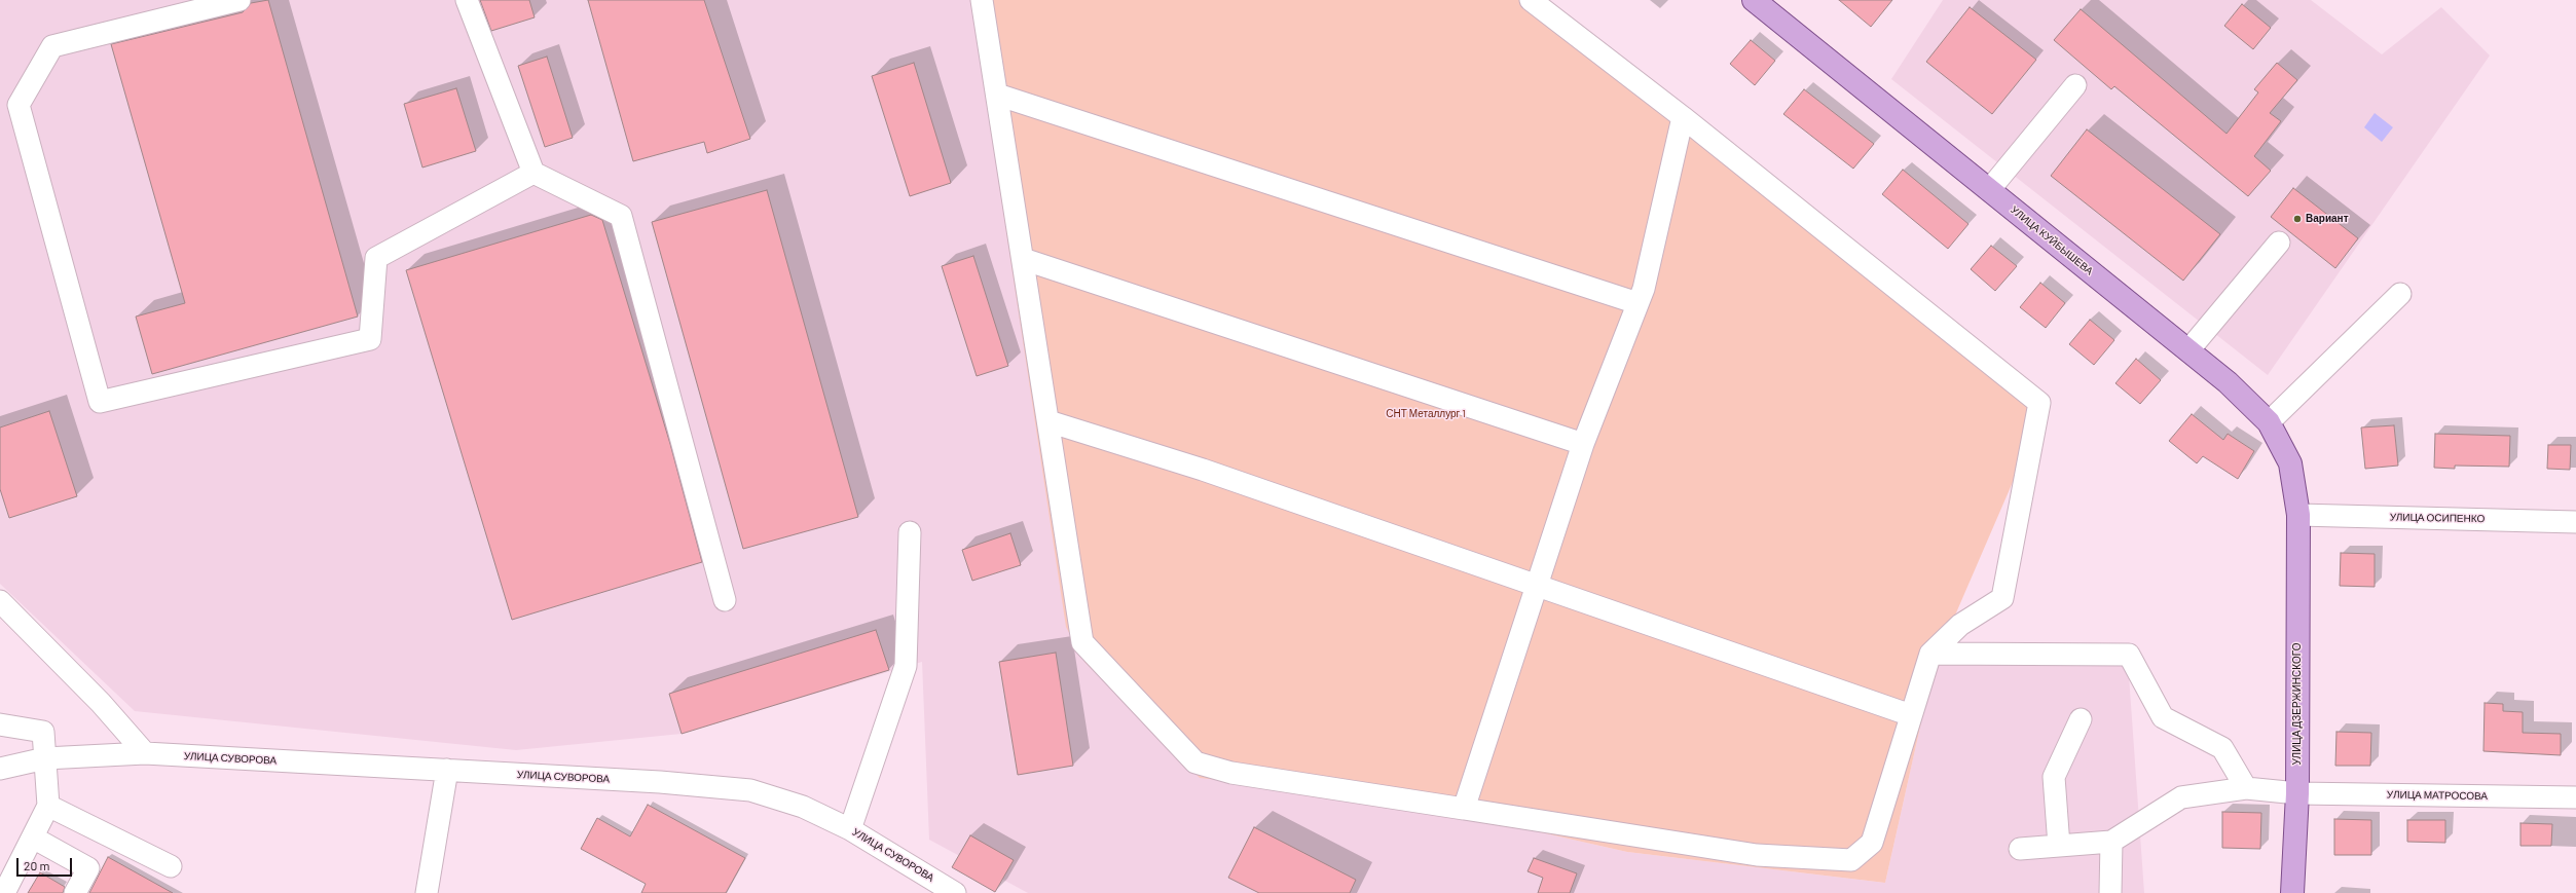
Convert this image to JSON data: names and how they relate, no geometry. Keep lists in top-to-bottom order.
{
  "streets": {
    "main road": ["УЛИЦА КУЙБЫШЕВА", "УЛИЦА ДЗЕРЖИНСКОГО"],
    "street": ["УЛИЦА ОСИПЕНКО", "УЛИЦА СУВОРОВА", "УЛИЦА МАТРОСОВА"]
  },
  "crossings": [
    ["УЛИЦА КУЙБЫШЕВА", "УЛИЦА ОСИПЕНКО"],
    ["УЛИЦА КУЙБЫШЕВА", "УЛИЦА ДЗЕРЖИНСКОГО"],
    ["УЛИЦА ОСИПЕНКО", "УЛИЦА ДЗЕРЖИНСКОГО"],
    ["УЛИЦА ДЗЕРЖИНСКОГО", "УЛИЦА МАТРОСОВА"]
  ],
  "parks": ["СНТ Металлург 1"],
  "places": ["Вариант"],
  "scale_bar": "20 m"
}
